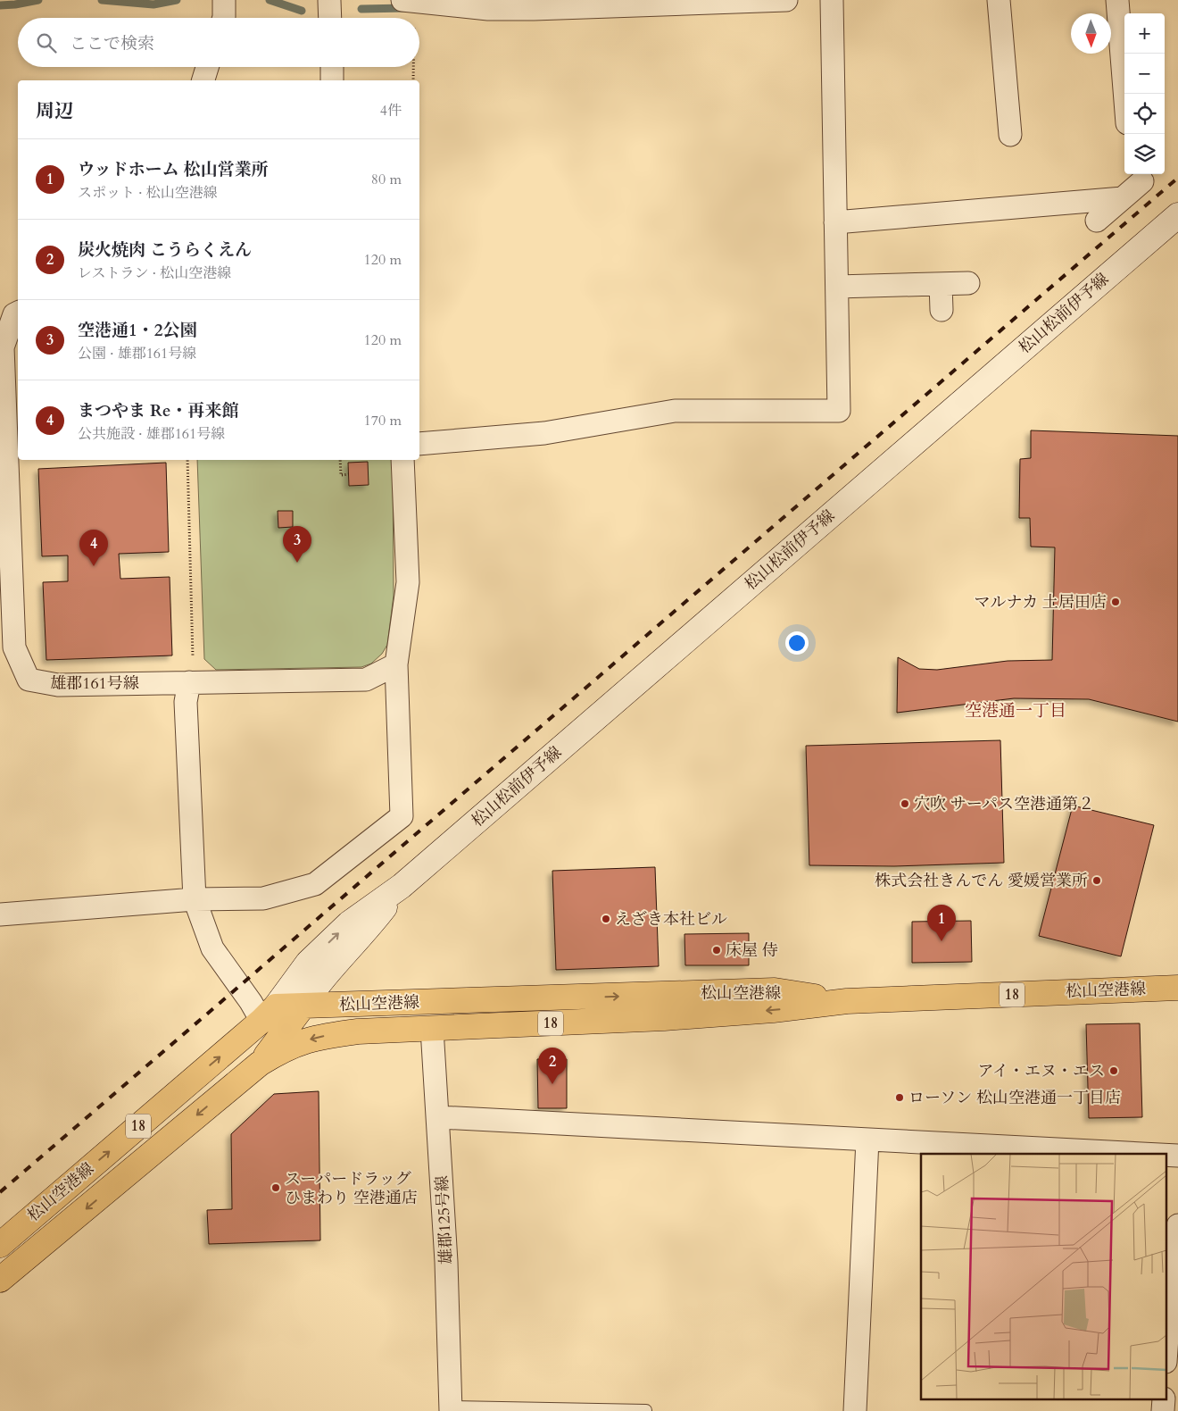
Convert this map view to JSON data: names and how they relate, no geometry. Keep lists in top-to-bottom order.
{
  "streets": {
    "main road": ["松山松前伊予線", "松山空港線", "18"],
    "street": ["雄郡161号線", "雄郡125号線"]
  },
  "crossings": [
    ["松山松前伊予線", "松山空港線"],
    ["松山松前伊予線", "18"],
    ["松山空港線", "18"],
    ["松山空港線", "雄郡125号線"],
    ["18", "雄郡125号線"]
  ],
  "districts": ["空港通一丁目"],
  "places": [
    "マルナカ 土居田店",
    "穴吹 サーパス空港通第２",
    "株式会社きんでん 愛媛営業所",
    "えざき本社ビル",
    "床屋 侍",
    "アイ・エヌ・エス",
    "ローソン 松山空港通一丁目店",
    "スーパードラッグ ひまわり 空港通店"
  ],
  "north": "bottom",
  "page": {
    "map_buttons": ["+", "−"],
    "search": "ここで検索",
    "heading": ["周辺", "4件"],
    "list": [
      {
        "mark": "1",
        "name": "ウッドホーム 松山営業所",
        "note": "スポット · 松山空港線",
        "value": "80 m"
      },
      {
        "mark": "2",
        "name": "炭火焼肉 こうらくえん",
        "note": "レストラン · 松山空港線",
        "value": "120 m"
      },
      {
        "mark": "3",
        "name": "空港通1・2公園",
        "note": "公園 · 雄郡161号線",
        "value": "120 m"
      },
      {
        "mark": "4",
        "name": "まつやま Re・再来館",
        "note": "公共施設 · 雄郡161号線",
        "value": "170 m"
      }
    ],
    "pins": [
      "3",
      "4",
      "1",
      "2"
    ]
  }
}
